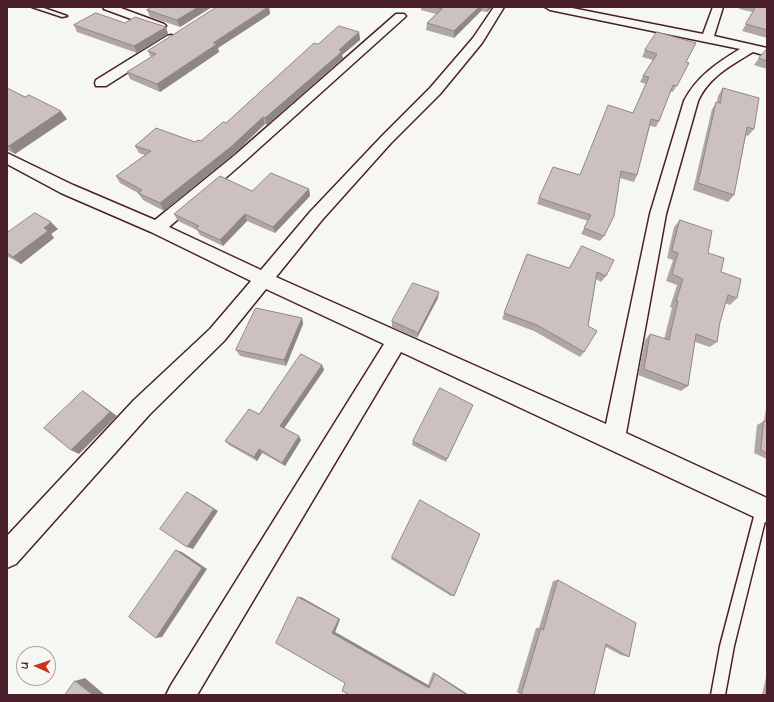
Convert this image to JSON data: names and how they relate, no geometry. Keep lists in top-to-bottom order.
{
  "north": "left"
}
